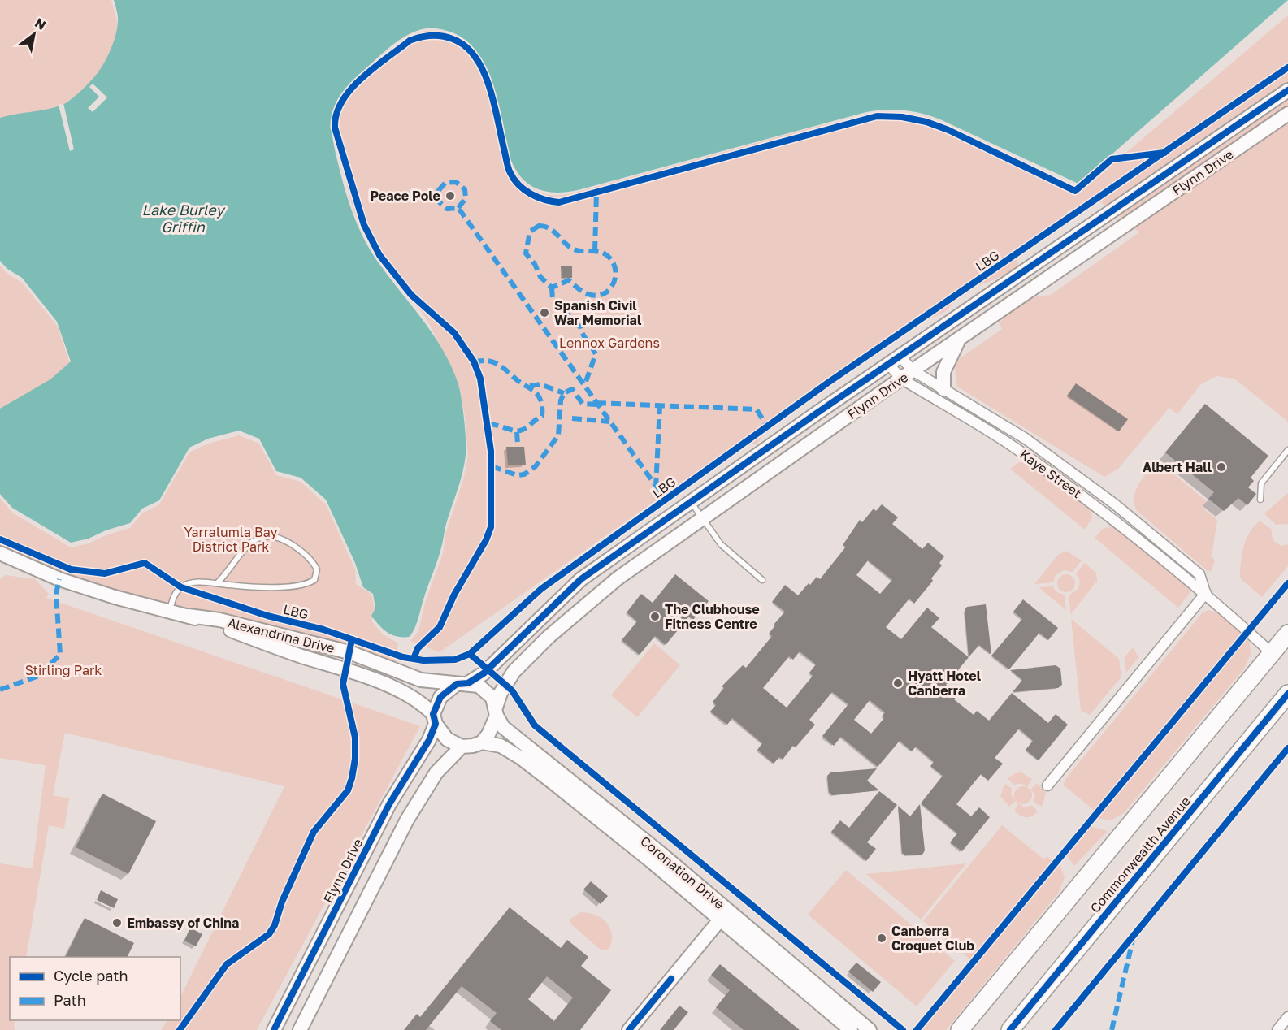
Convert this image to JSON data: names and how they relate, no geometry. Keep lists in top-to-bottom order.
{
  "streets": {
    "highway": ["Commonwealth Avenue"],
    "main road": ["Flynn Drive", "Alexandrina Drive", "Coronation Drive"],
    "street": ["Kaye Street"],
    "cycle path": ["LBG"]
  },
  "crossings": [
    ["Flynn Drive", "Kaye Street"],
    ["Flynn Drive", "Alexandrina Drive"],
    ["Flynn Drive", "Coronation Drive"],
    ["Kaye Street", "Commonwealth Avenue"],
    ["Alexandrina Drive", "Coronation Drive"]
  ],
  "water": ["Lake Burley Griffin"],
  "parks": ["Lennox Gardens", "Yarralumla Bay District Park", "Stirling Park"],
  "places": [
    "Peace Pole",
    "Spanish Civil War Memorial",
    "Albert Hall",
    "The Clubhouse Fitness Centre",
    "Hyatt Hotel Canberra",
    "Embassy of China",
    "Canberra Croquet Club"
  ],
  "legend": ["Cycle path", "Path"],
  "north": "top right"
}
